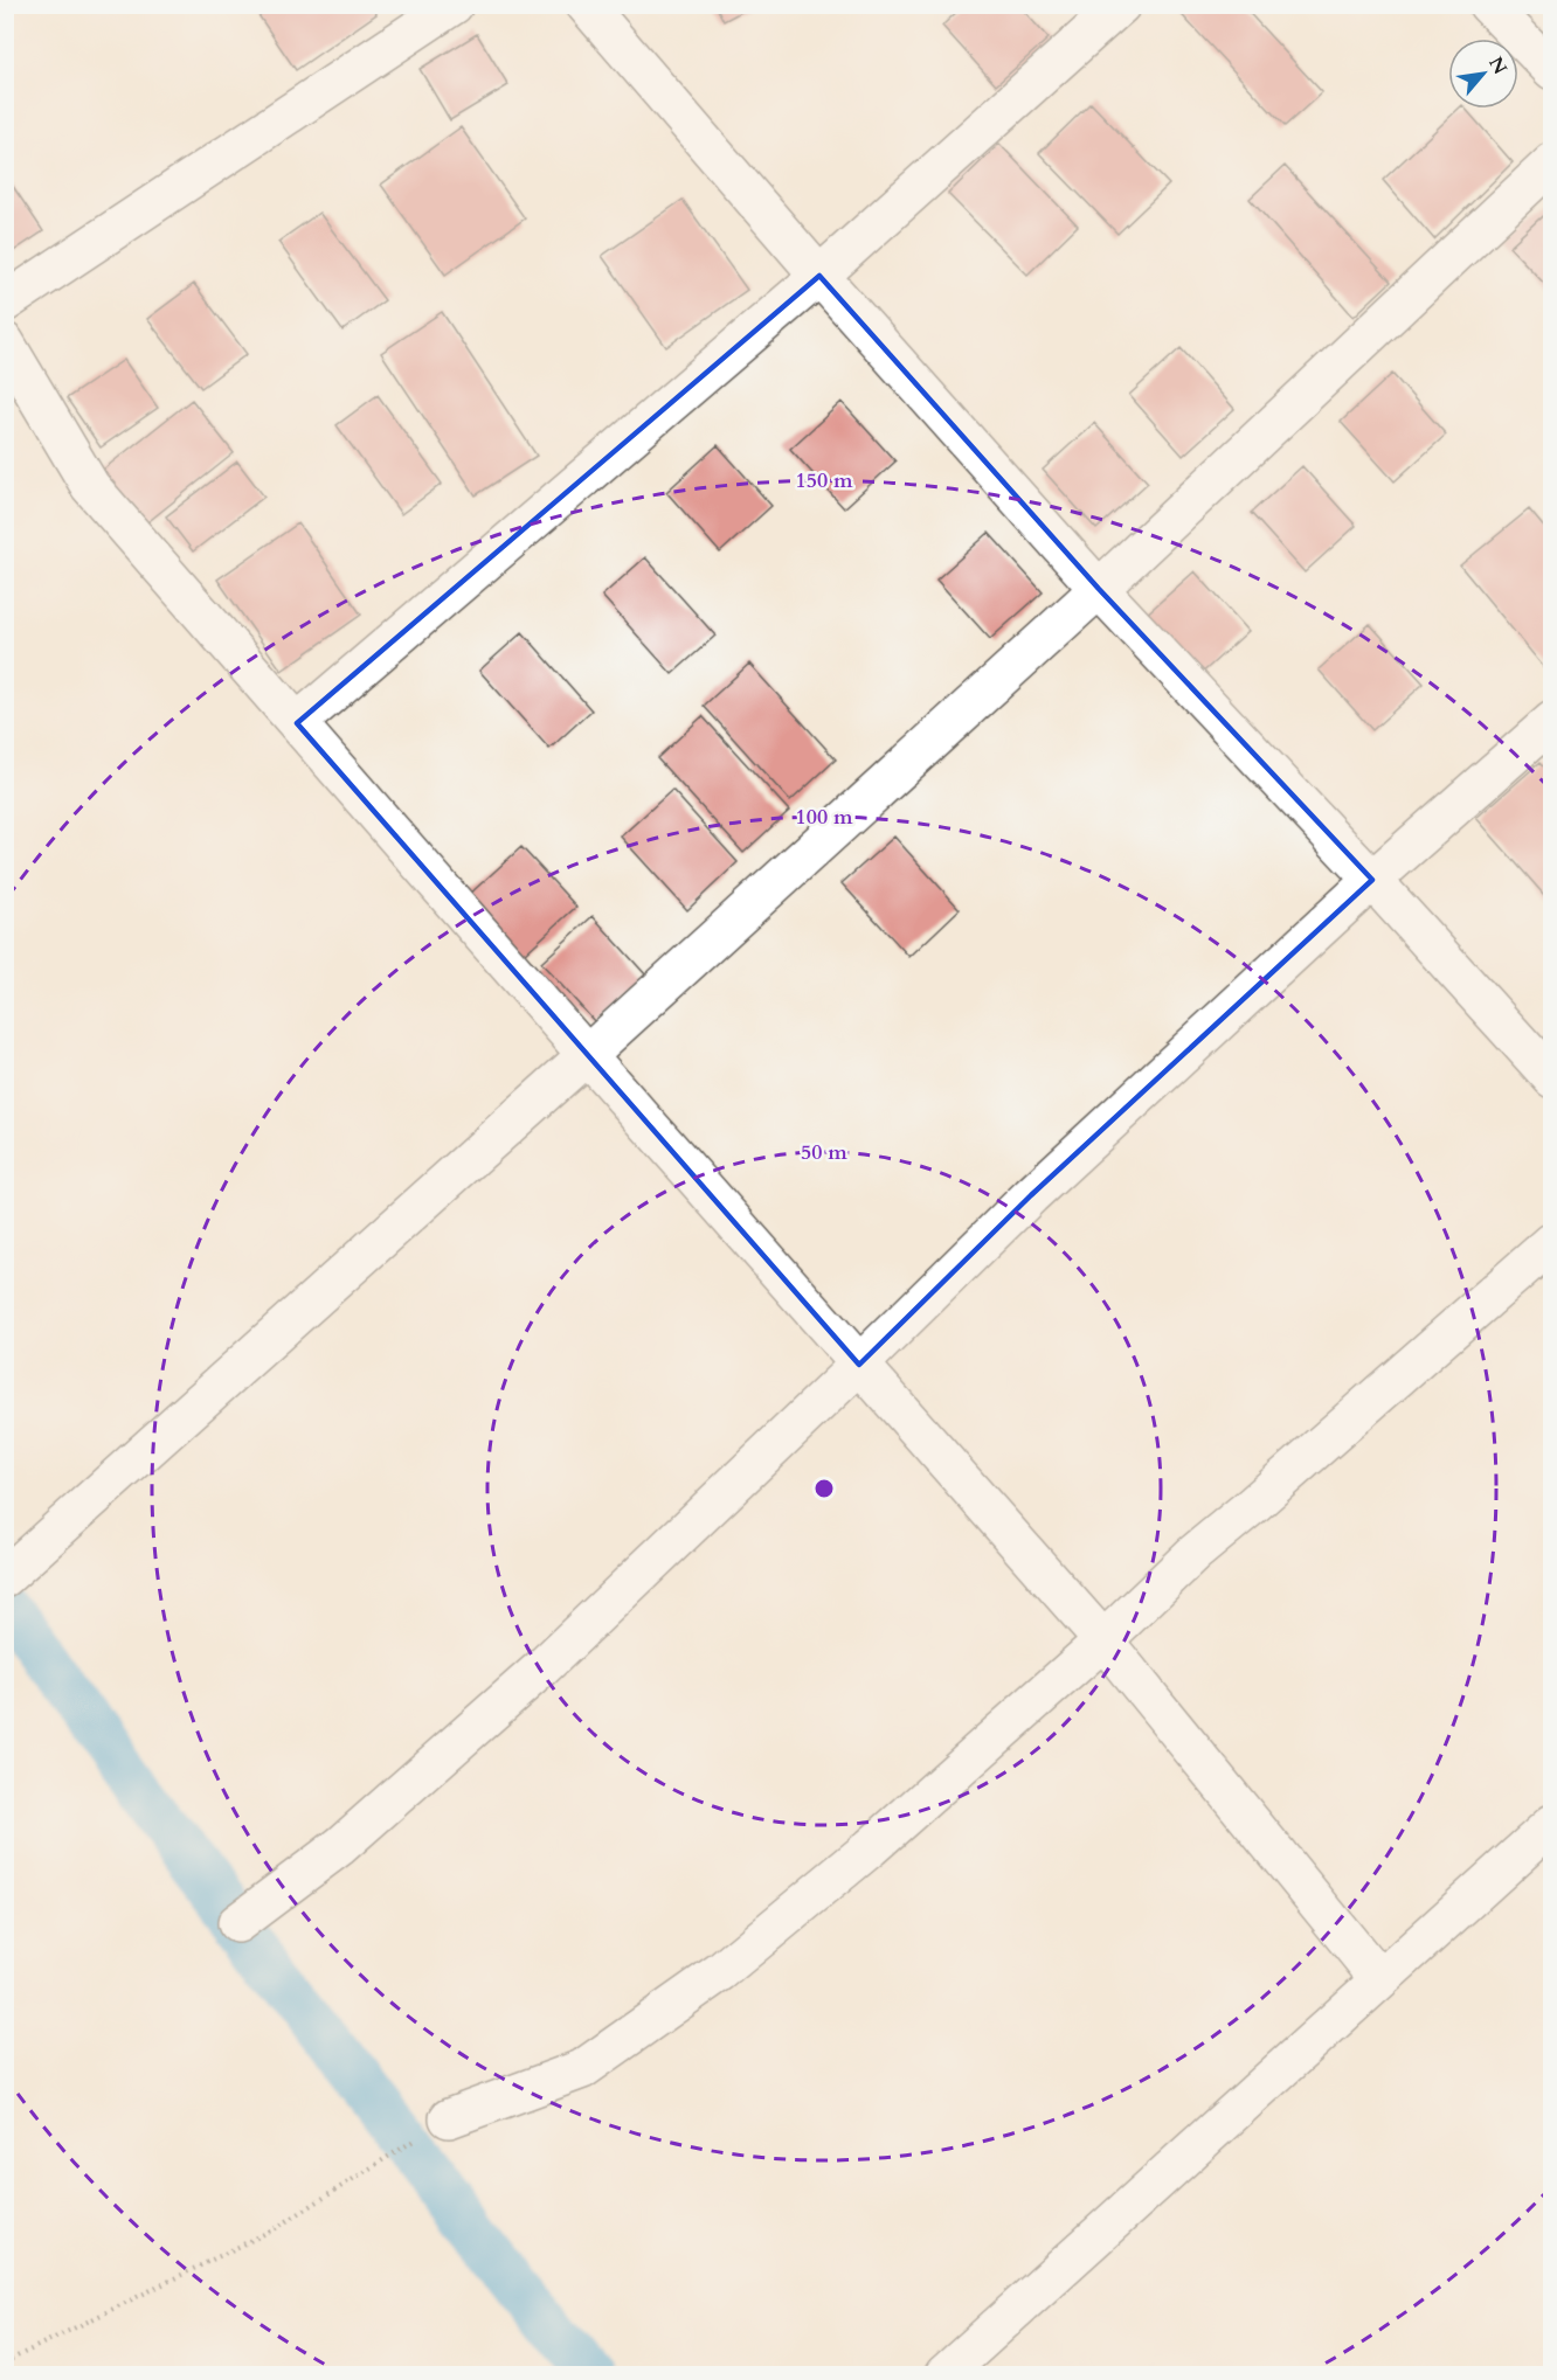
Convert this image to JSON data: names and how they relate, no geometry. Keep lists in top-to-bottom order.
{
  "north": "top right",
  "rings": ["150 m", "100 m", "50 m"]
}
